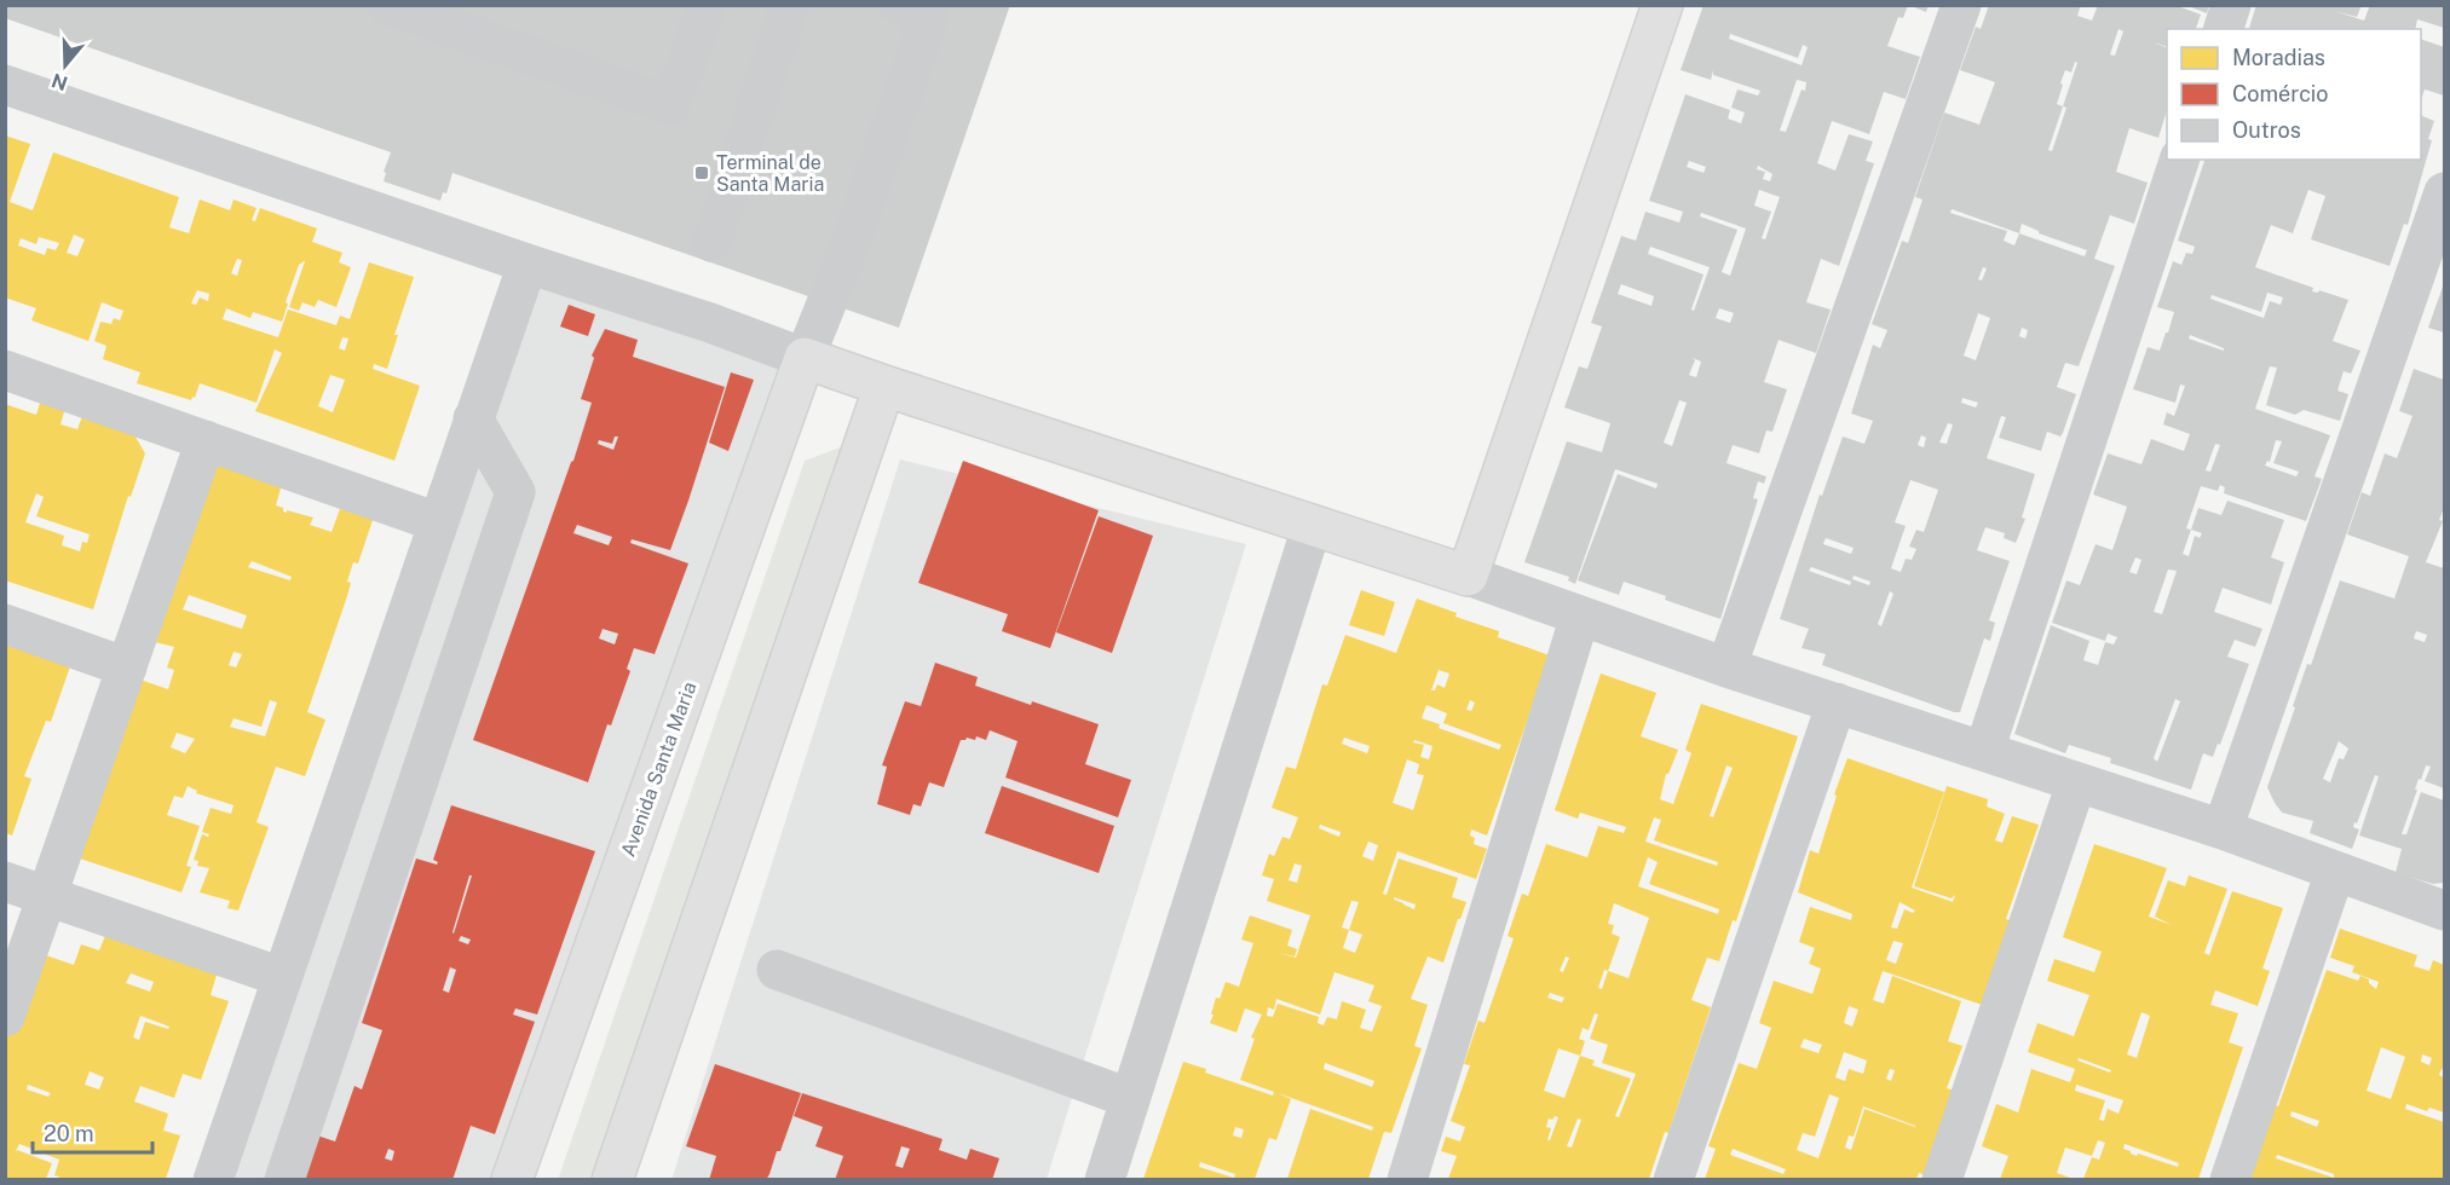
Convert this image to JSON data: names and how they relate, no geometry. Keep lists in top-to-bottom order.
{
  "streets": {
    "main road": ["Avenida Santa Maria"]
  },
  "places": {
    "transit": ["Terminal de Santa Maria"]
  },
  "legend": ["Moradias", "Comércio", "Outros"],
  "scale_bar": "20 m",
  "north": "bottom"
}
